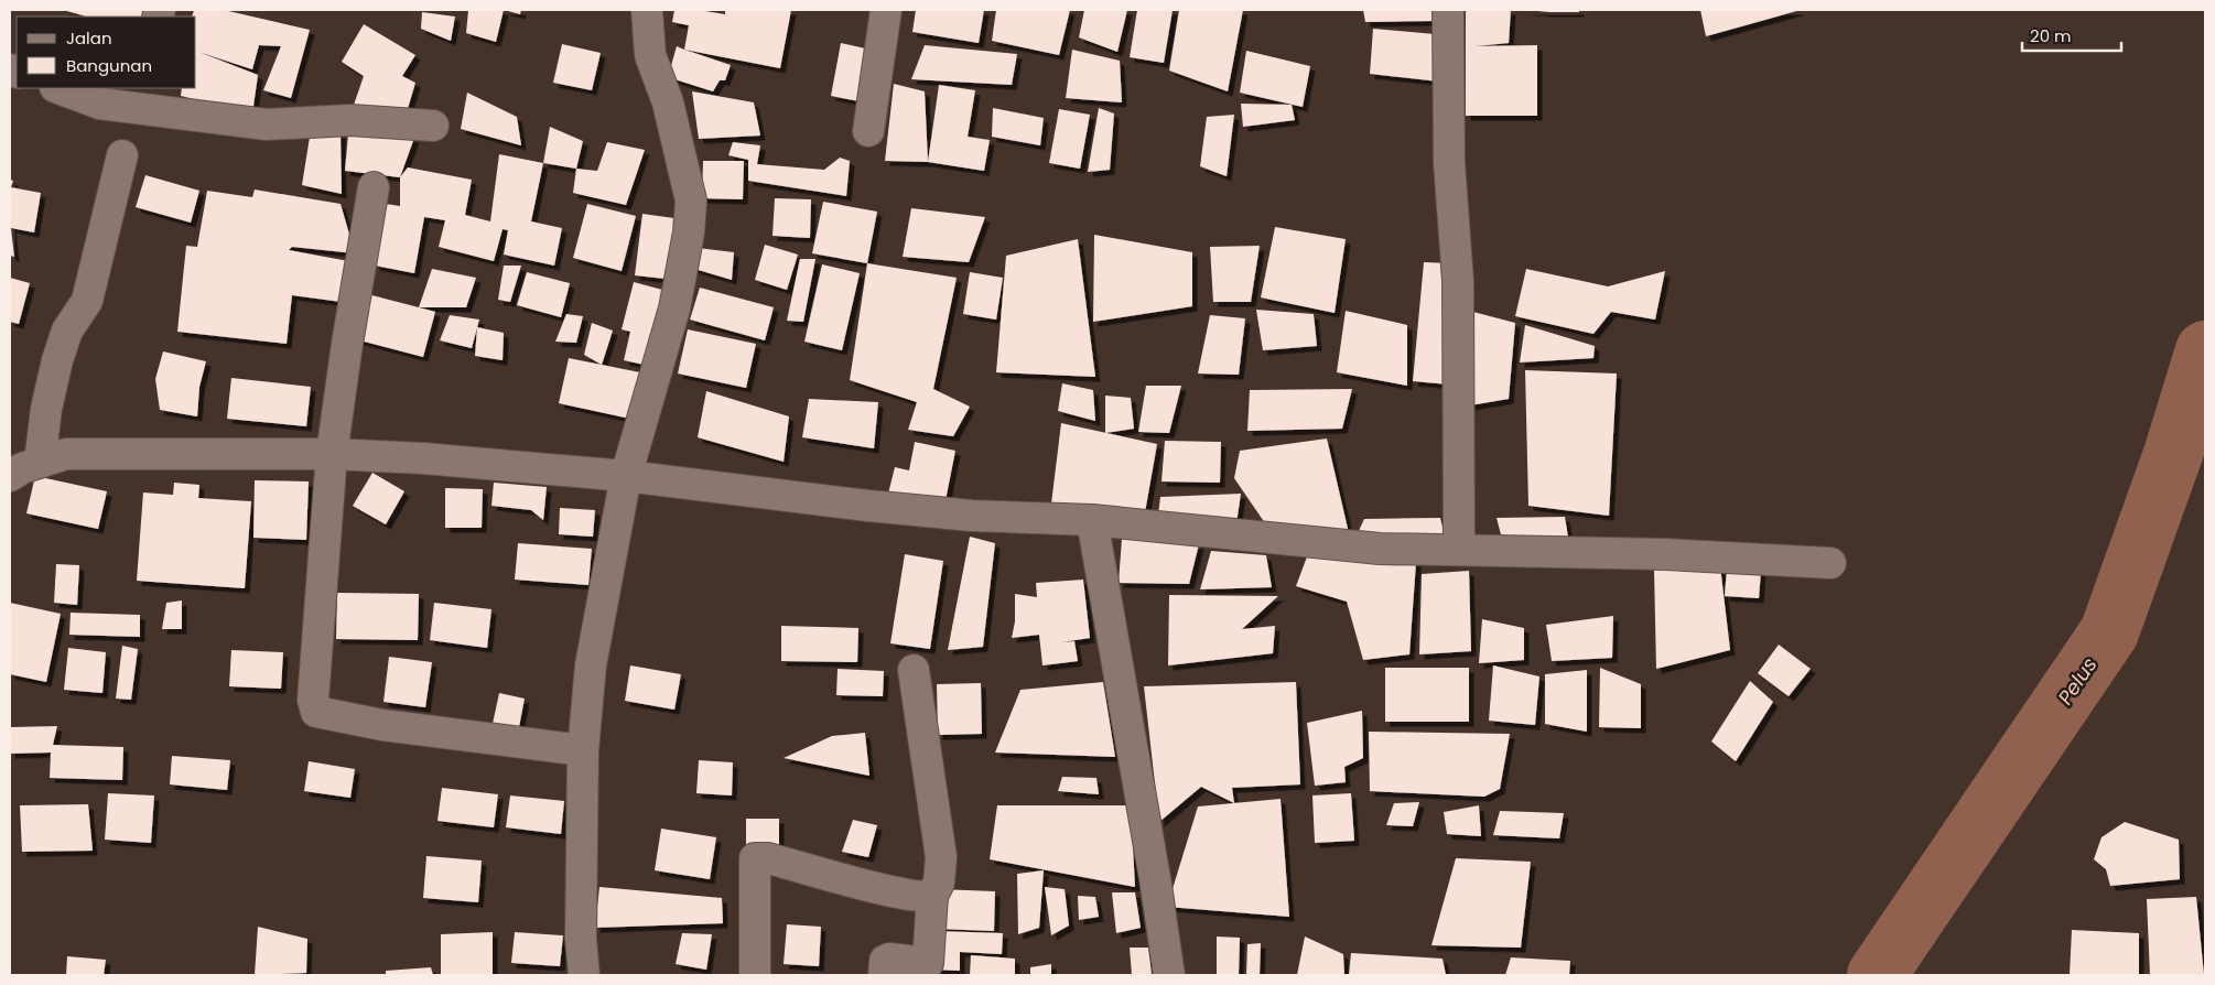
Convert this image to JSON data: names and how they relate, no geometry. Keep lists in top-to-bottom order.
{
  "water": ["Pelus"],
  "legend": ["Jalan", "Bangunan"],
  "scale_bar": "20 m"
}
